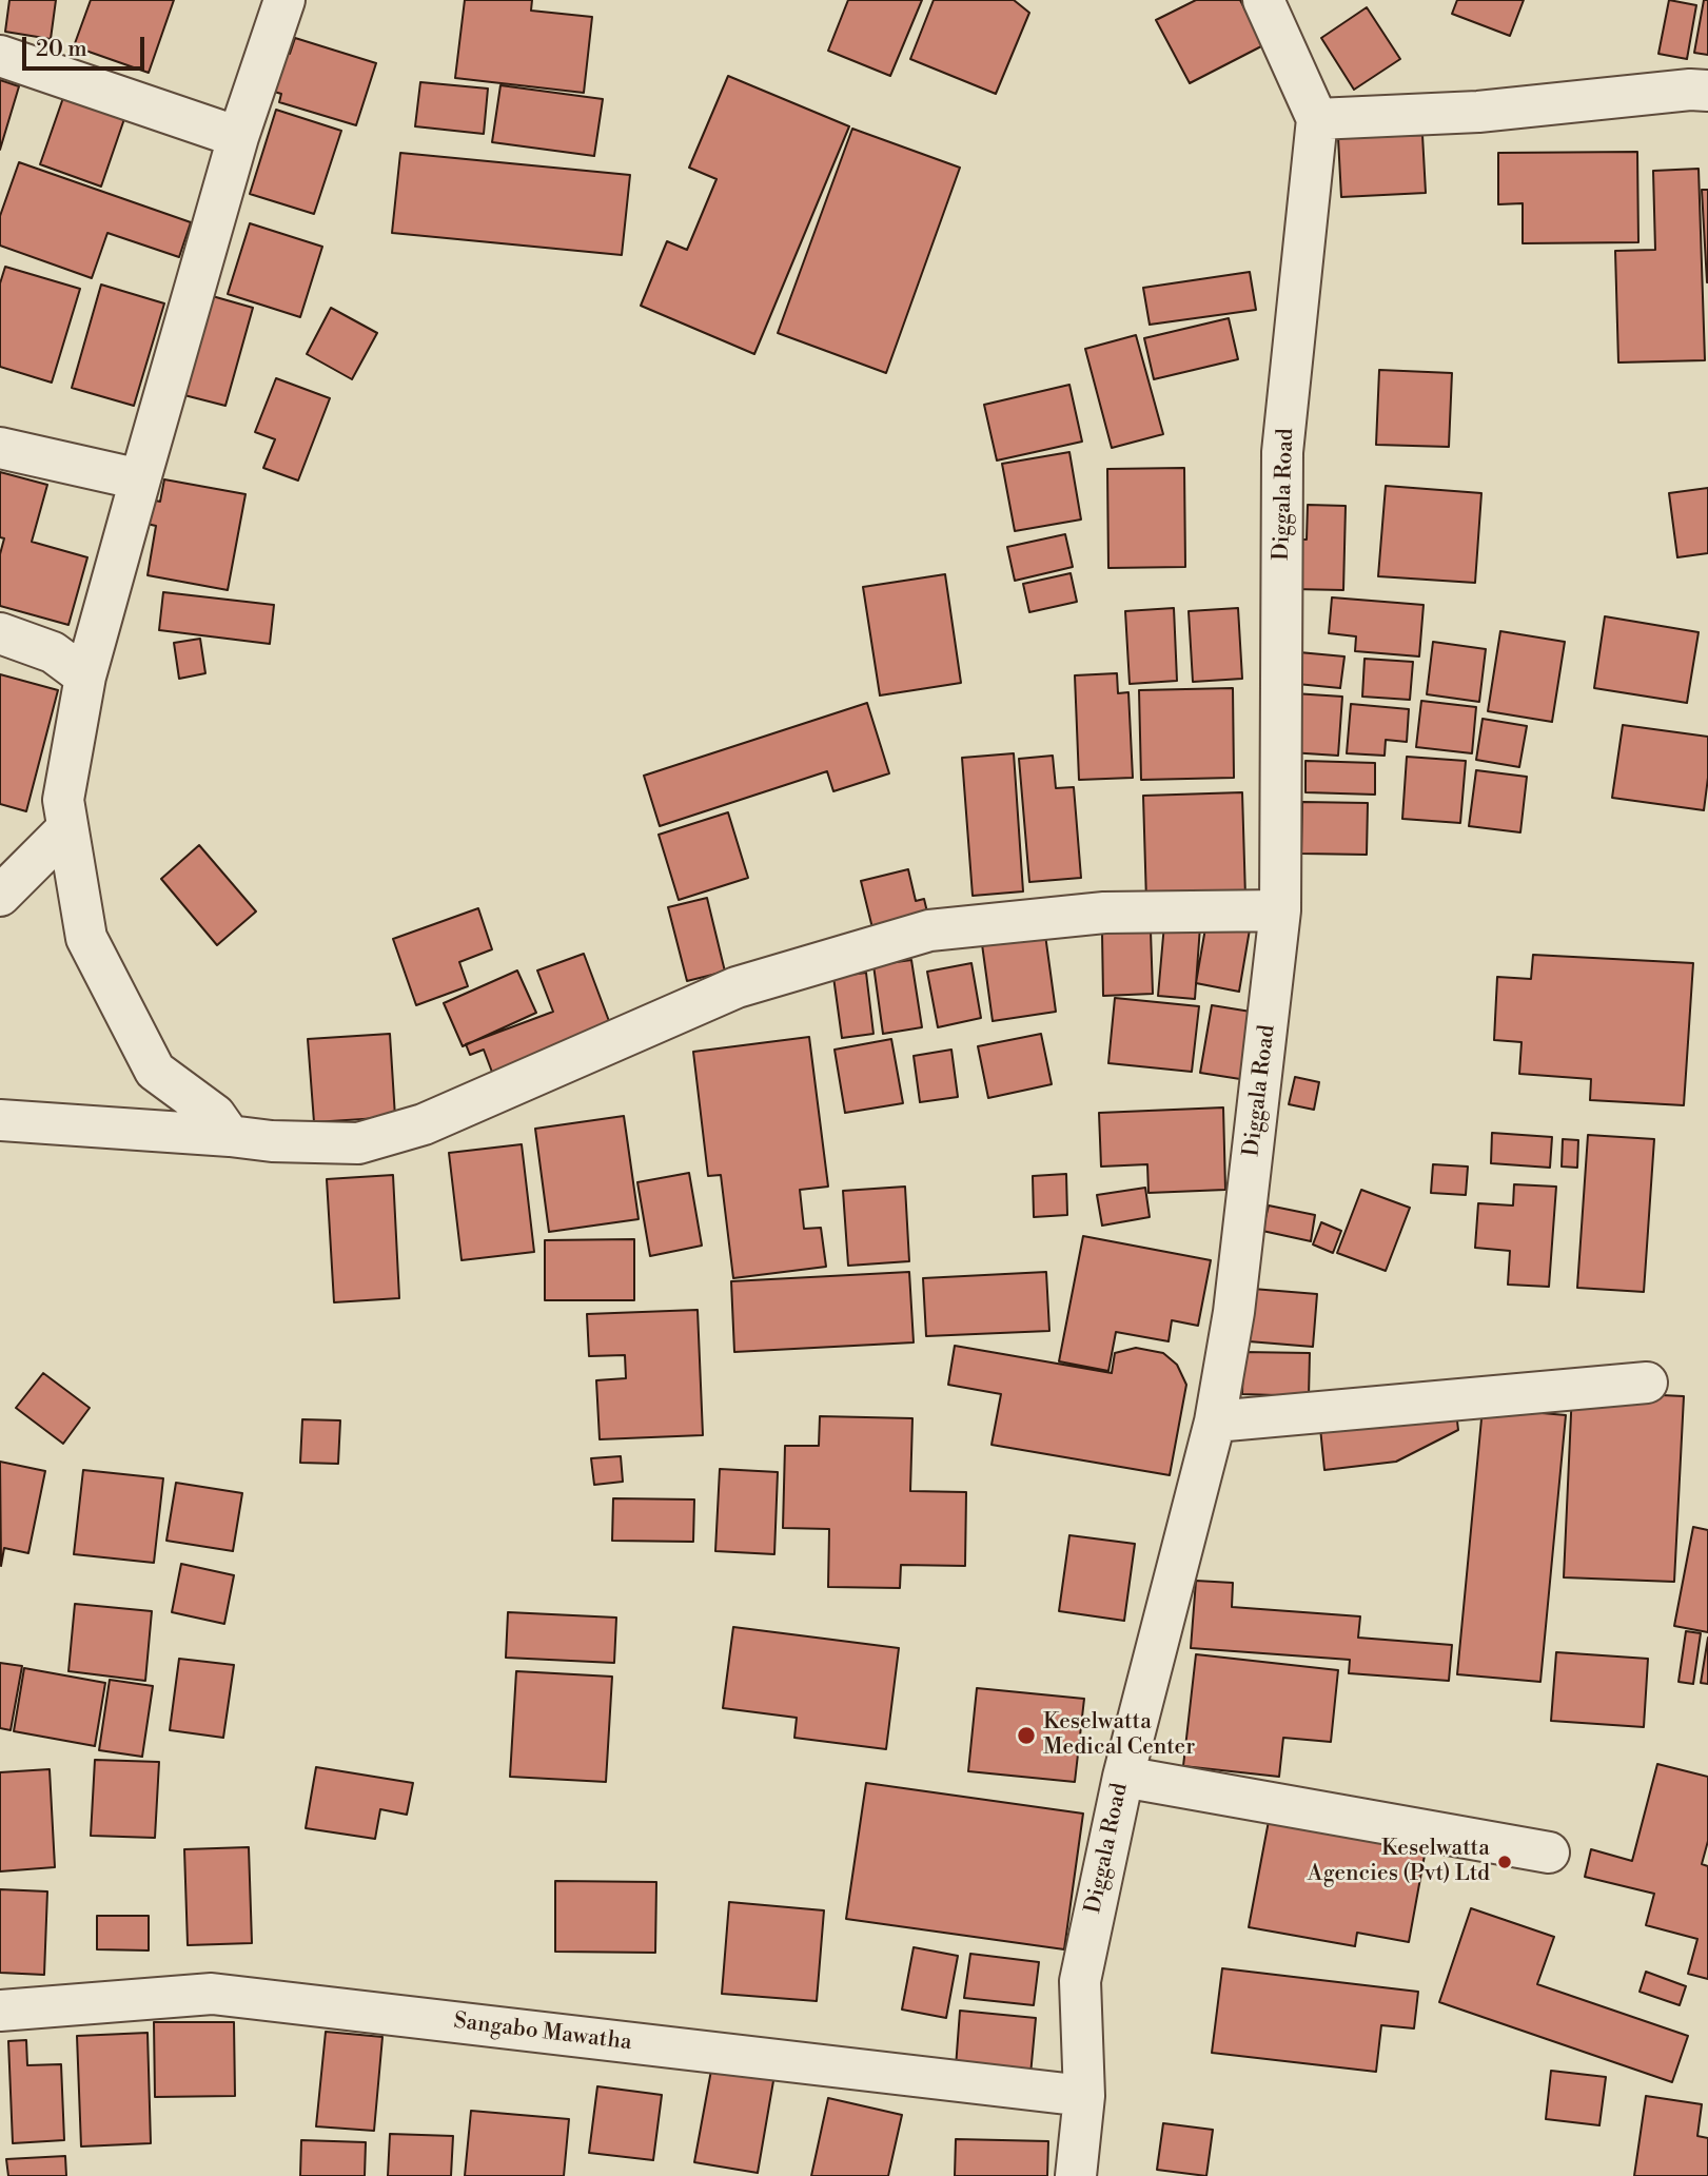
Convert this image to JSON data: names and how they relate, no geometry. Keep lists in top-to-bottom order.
{
  "streets": {
    "street": ["Diggala Road", "Sangabo Mawatha"]
  },
  "crossings": [
    ["Diggala Road", "Sangabo Mawatha"]
  ],
  "places": ["Keselwatta Medical Center", "Keselwatta Agencies (Pvt) Ltd"],
  "scale_bar": "20 m"
}
